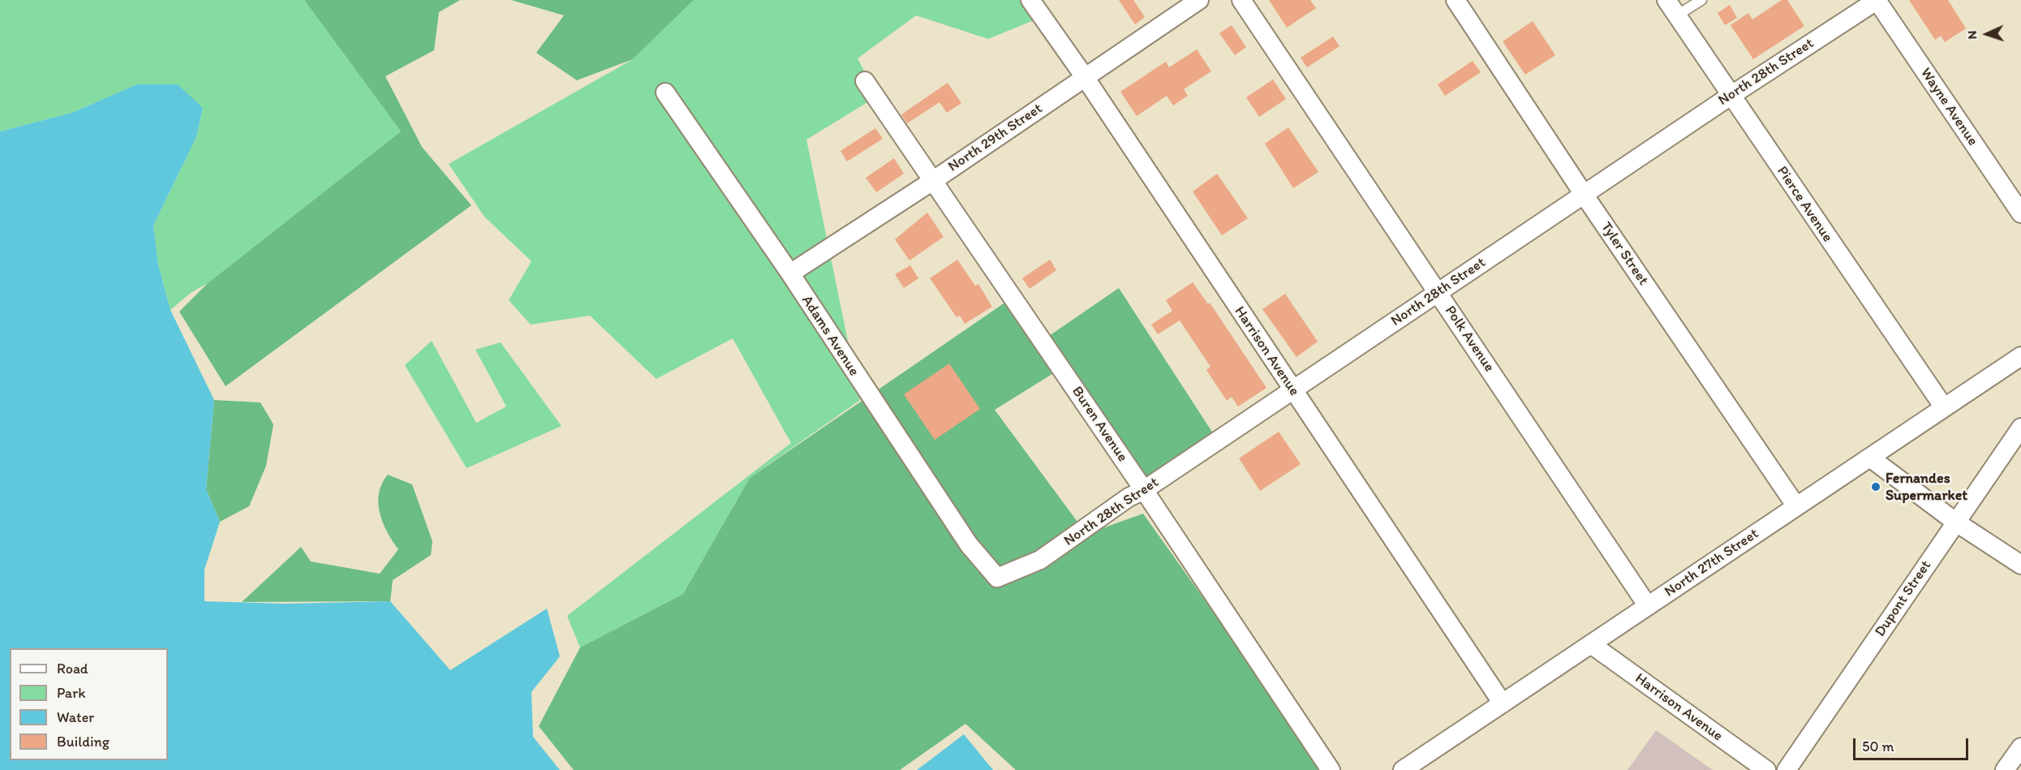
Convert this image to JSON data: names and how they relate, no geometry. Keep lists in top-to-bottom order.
{
  "streets": {
    "street": [
      "North 28th Street",
      "Wayne Avenue",
      "North 29th Street",
      "Pierce Avenue",
      "Tyler Street",
      "Adams Avenue",
      "Polk Avenue",
      "Harrison Avenue",
      "Buren Avenue",
      "North 27th Street",
      "Dupont Street"
    ]
  },
  "crossings": [
    ["North 28th Street", "Wayne Avenue"],
    ["North 28th Street", "Pierce Avenue"],
    ["North 28th Street", "Tyler Street"],
    ["North 28th Street", "Adams Avenue"],
    ["North 28th Street", "Polk Avenue"],
    ["North 28th Street", "Harrison Avenue"],
    ["North 28th Street", "Buren Avenue"],
    ["North 29th Street", "Adams Avenue"],
    ["North 29th Street", "Harrison Avenue"],
    ["North 29th Street", "Buren Avenue"],
    ["Pierce Avenue", "North 27th Street"],
    ["Tyler Street", "North 27th Street"],
    ["Polk Avenue", "North 27th Street"],
    ["Harrison Avenue", "North 27th Street"]
  ],
  "places": ["Fernandes Supermarket"],
  "legend": [
    "Road",
    "Park",
    "Water",
    "Building"
  ],
  "scale_bar": "50 m",
  "north": "left"
}
